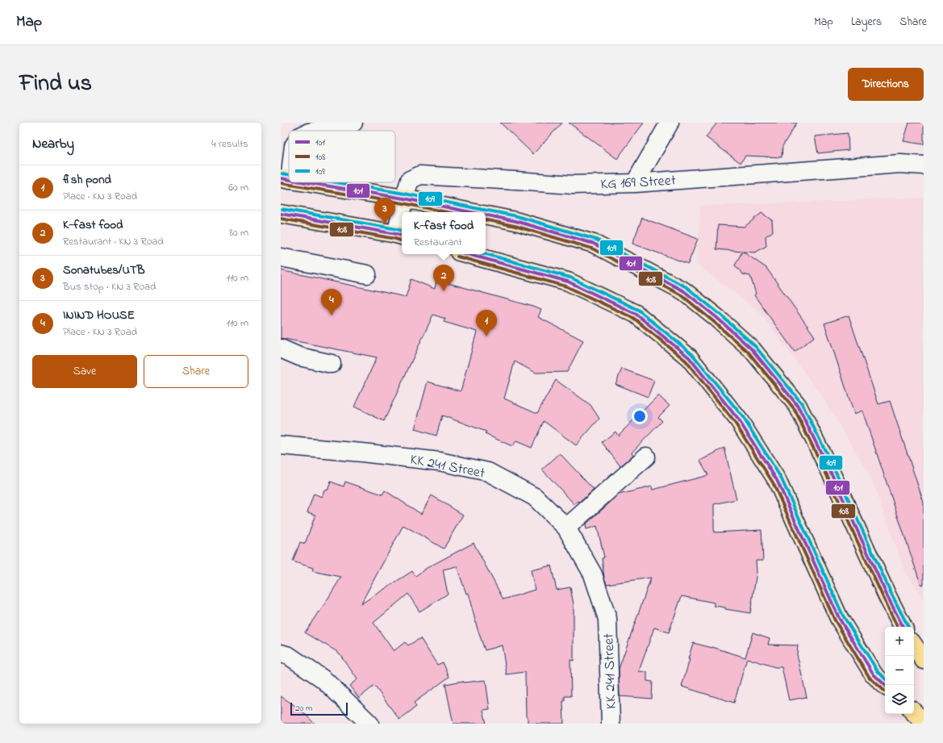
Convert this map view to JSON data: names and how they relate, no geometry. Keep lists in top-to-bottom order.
{
  "streets": {
    "street": ["KG 169 Street", "KK 241 Street"]
  },
  "lines": ["transit line 109", "transit line 101", "transit line 108"],
  "legend": ["101", "108", "109"],
  "scale_bar": "20 m",
  "page": {
    "header": "Map",
    "nav": ["Map", "Layers", "Share"],
    "title": "Find us",
    "buttons": [
      "Directions",
      ["Save", "Share"]
    ],
    "heading": ["Nearby", "4 results"],
    "list": [
      {
        "mark": "1",
        "name": "fish pond",
        "note": "Place · KN 3 Road",
        "value": "60 m"
      },
      {
        "mark": "2",
        "name": "K-fast food",
        "note": "Restaurant · KN 3 Road",
        "value": "80 m"
      },
      {
        "mark": "3",
        "name": "Sonatubes/UTB",
        "note": "Bus stop · KN 3 Road",
        "value": "110 m"
      },
      {
        "mark": "4",
        "name": "ININD HOUSE",
        "note": "Place · KN 3 Road",
        "value": "110 m"
      }
    ],
    "pins": [
      "3",
      "2",
      "4",
      "1"
    ],
    "popup": ["K-fast food", "Restaurant"],
    "map_buttons": ["+", "−"],
    "scale": "20 m"
  }
}
